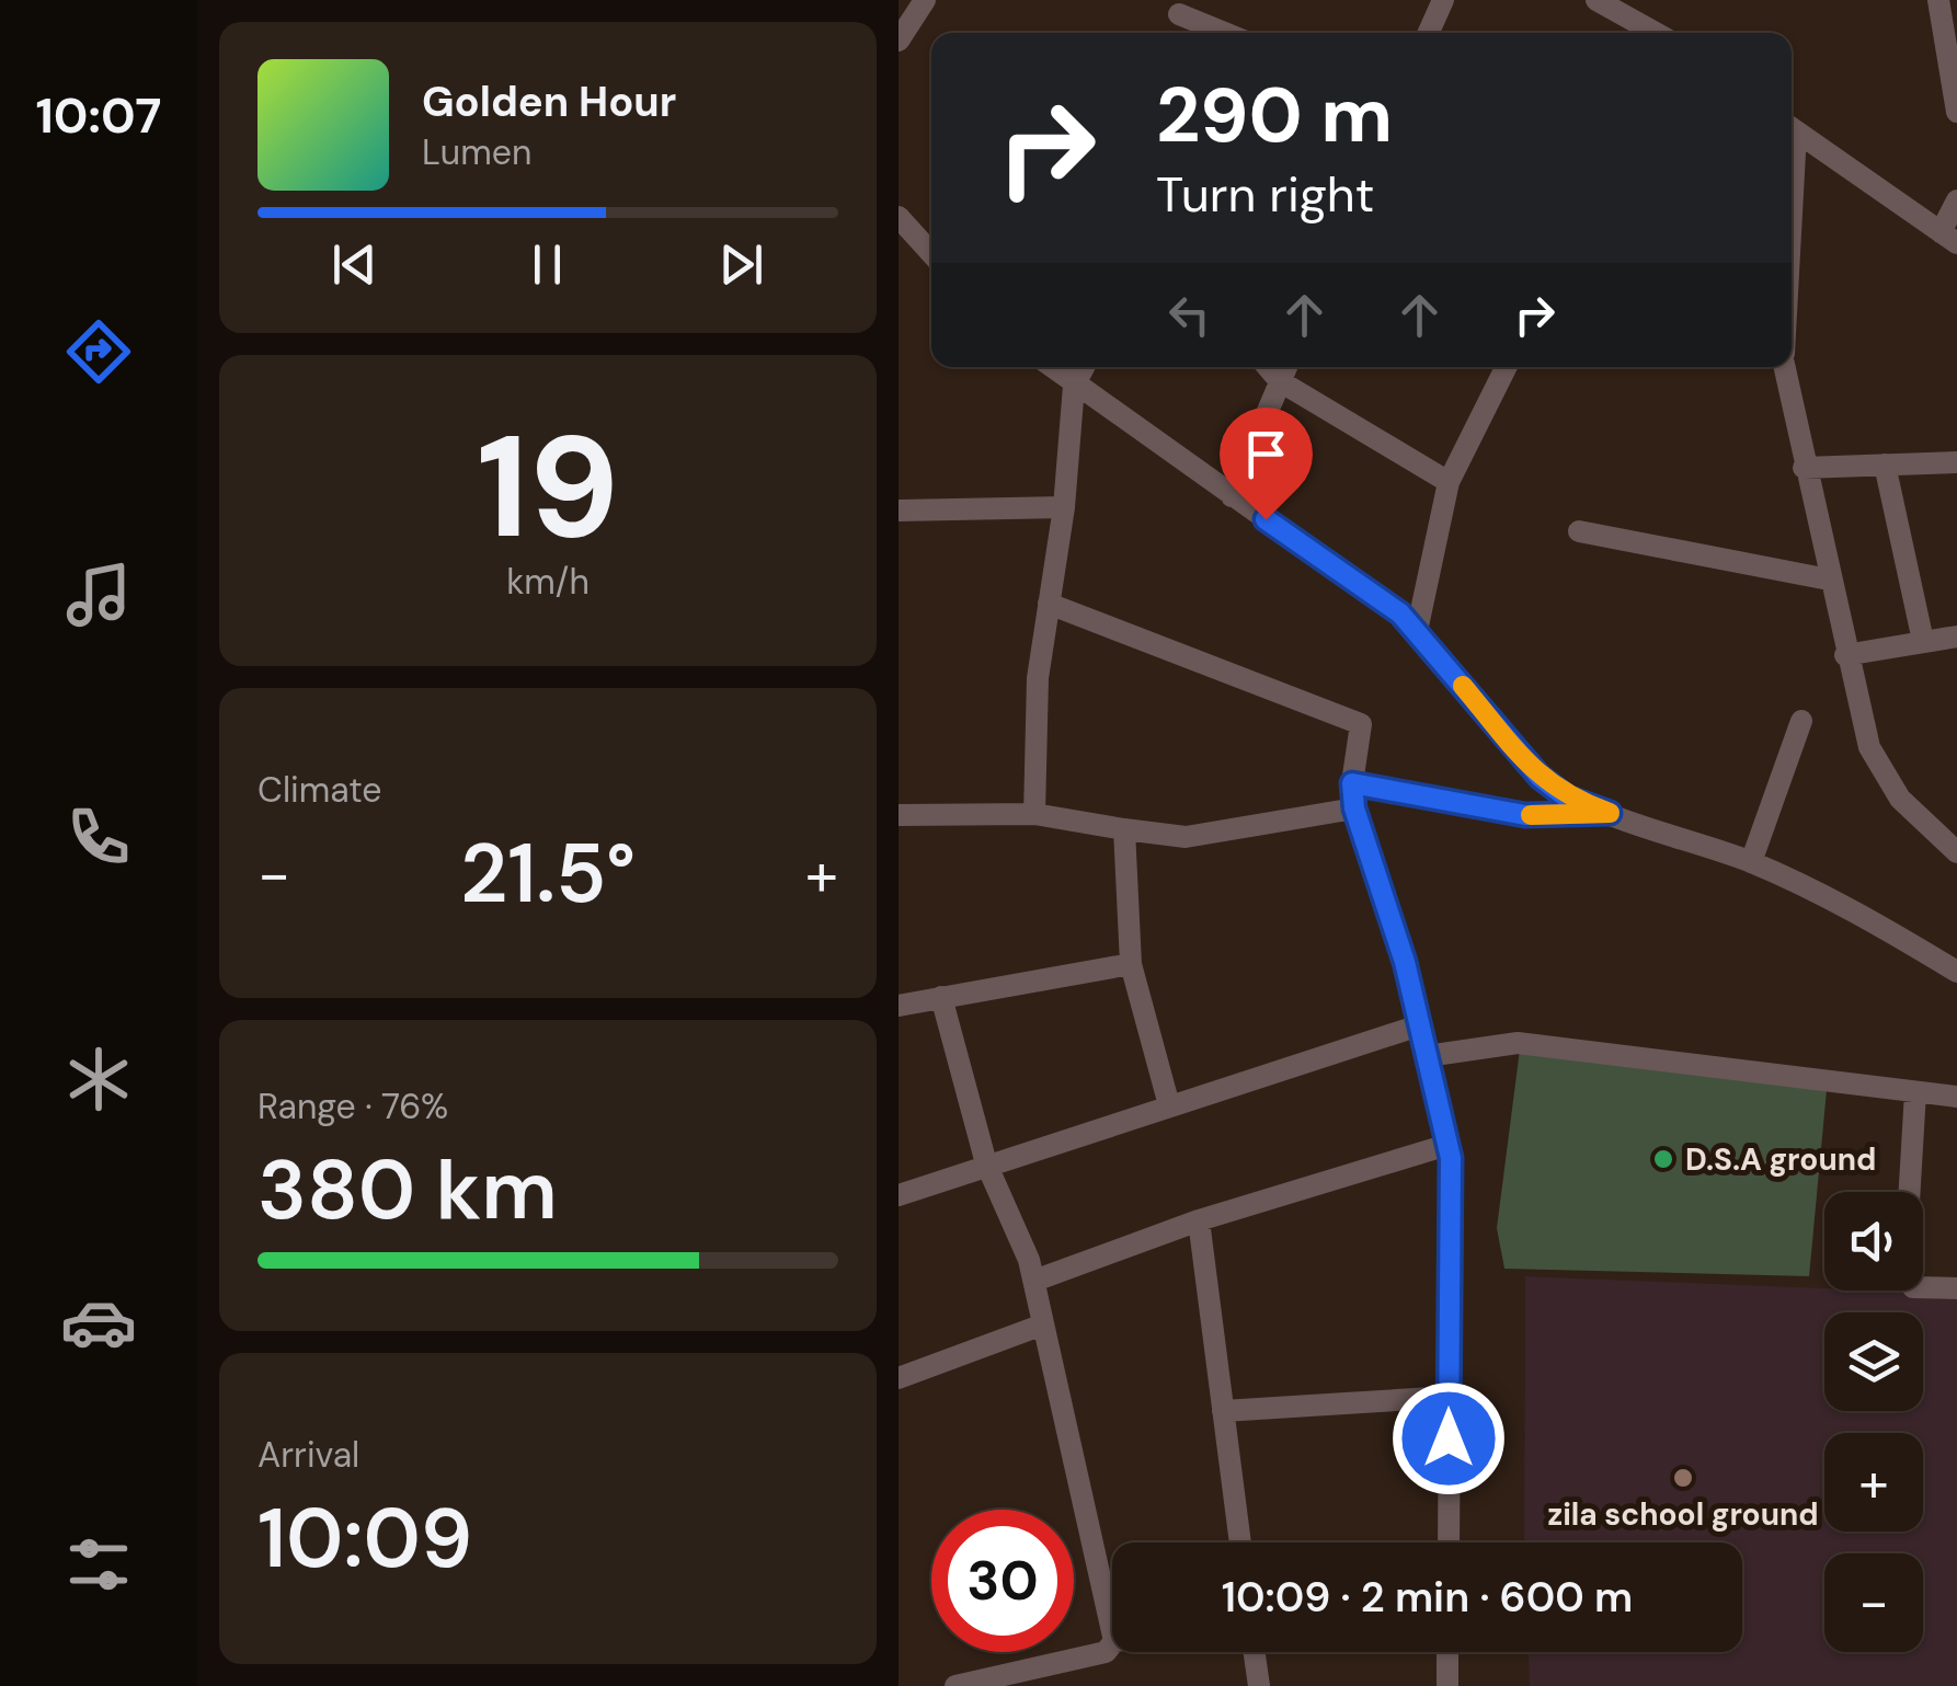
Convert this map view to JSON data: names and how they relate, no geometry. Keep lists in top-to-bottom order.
{
  "places": ["D.S.A ground", "zila school ground"],
  "page": {
    "tabs": "10:07",
    "turn": ["290 m", "Turn right"],
    "song": ["Golden Hour", "Lumen"],
    "tile": [
      ["19", "km/h"],
      "Climate",
      ["Range · 76%", "380 km"],
      ["Arrival", "10:09"]
    ],
    "heat": ["−", "21.5°", "+"],
    "map_buttons": ["+", "−"],
    "limit": "30",
    "trip": "10:09 · 2 min · 600 m"
  }
}
